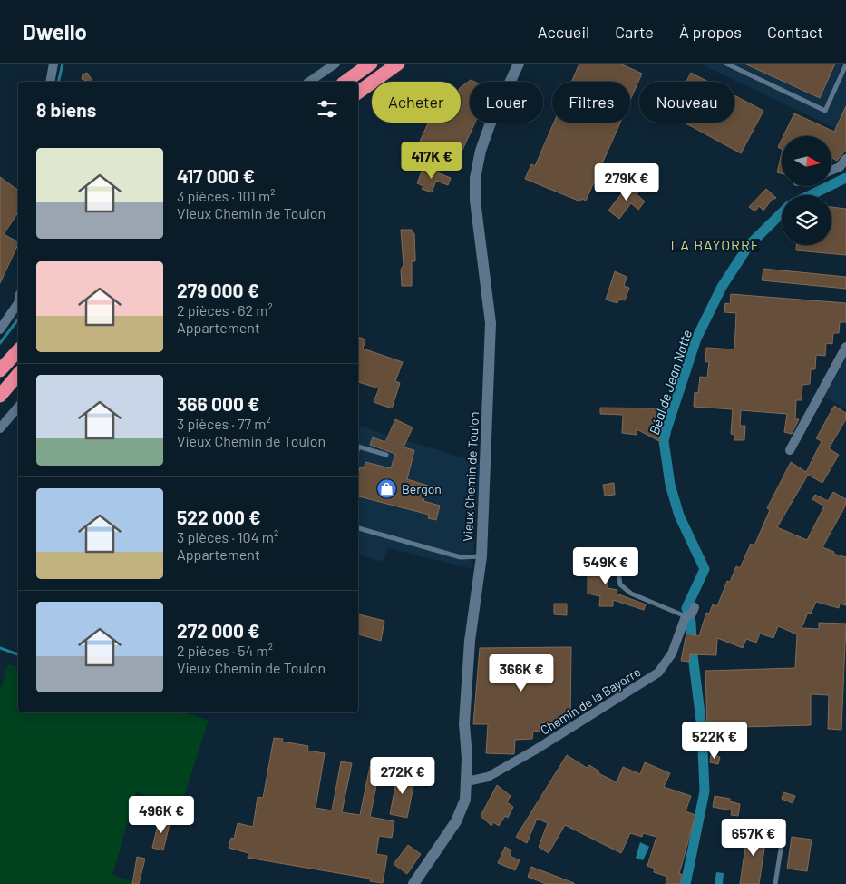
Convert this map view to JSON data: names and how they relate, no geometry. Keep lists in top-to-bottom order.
{
  "streets": {
    "street": ["Vieux Chemin de Toulon", "Chemin de la Bayorre"]
  },
  "crossings": [
    ["Vieux Chemin de Toulon", "Chemin de la Bayorre"]
  ],
  "districts": ["LA BAYORRE"],
  "water": ["Béal de Jean Natte"],
  "places": {
    "shop": ["Bergon"]
  },
  "north": "right",
  "page": {
    "header": "Dwello",
    "nav": [
      "Accueil",
      "Carte",
      "À propos",
      "Contact"
    ],
    "chip": [
      "Acheter",
      "Louer",
      "Filtres",
      "Nouveau"
    ],
    "heading": "8 biens",
    "list": [
      {
        "name": "417 000 €",
        "note": "3 pièces · 101 m² · Vieux Chemin de Toulon"
      },
      {
        "name": "279 000 €",
        "note": "2 pièces · 62 m² · Appartement"
      },
      {
        "name": "366 000 €",
        "note": "3 pièces · 77 m² · Vieux Chemin de Toulon"
      },
      {
        "name": "522 000 €",
        "note": "3 pièces · 104 m² · Appartement"
      },
      {
        "name": "272 000 €",
        "note": "2 pièces · 54 m² · Vieux Chemin de Toulon"
      }
    ],
    "price": [
      "417K €",
      "279K €",
      "549K €",
      "366K €",
      "522K €",
      "272K €",
      "496K €",
      "657K €"
    ]
  }
}
